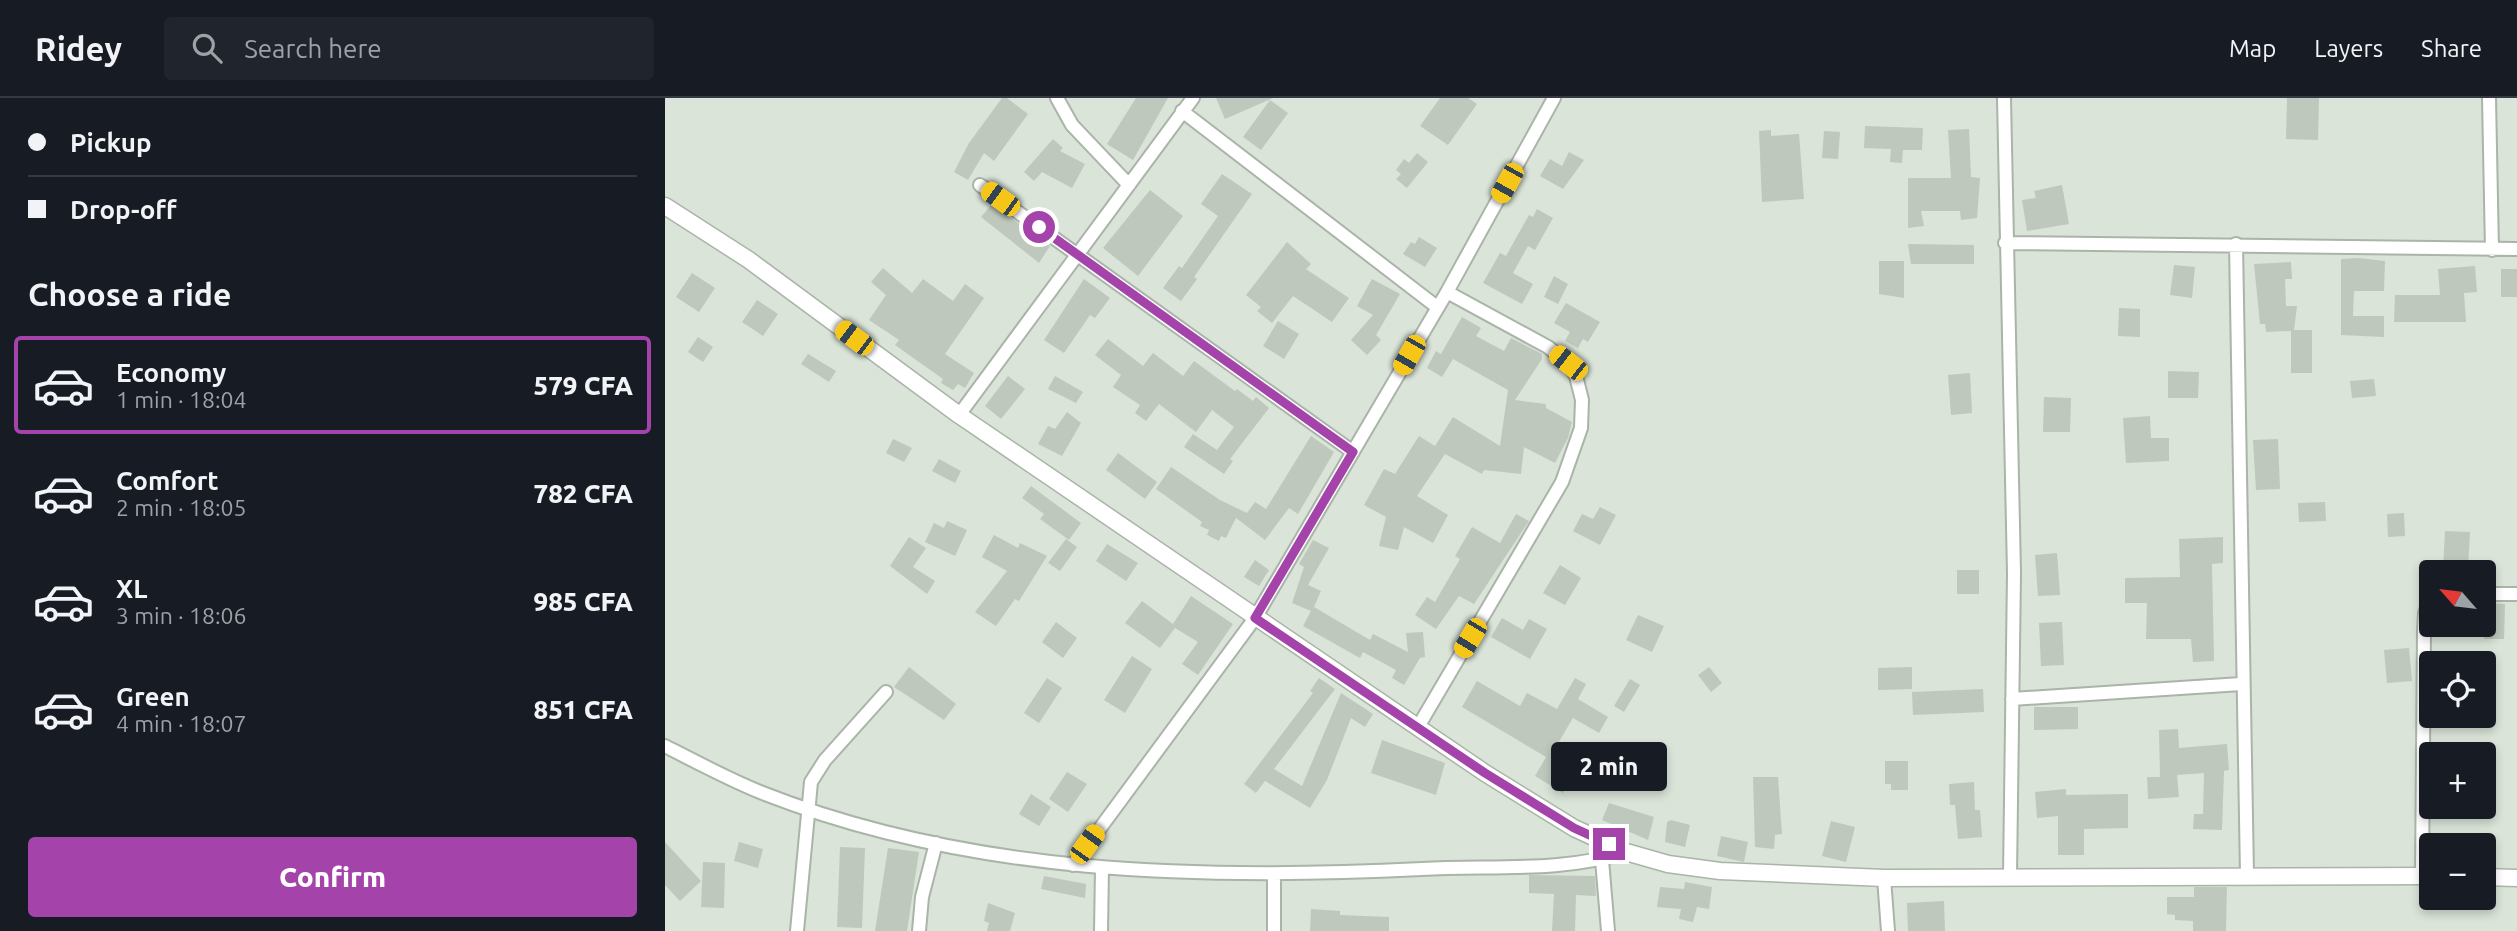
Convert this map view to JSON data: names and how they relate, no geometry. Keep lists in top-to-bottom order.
{
  "north": "top left",
  "page": {
    "header": "Ridey",
    "search": "Search here",
    "nav": ["Map", "Layers", "Share"],
    "banner": ["Pickup", "Drop-off"],
    "heading": "Choose a ride",
    "list": [
      {
        "name": "Economy",
        "note": "1 min · 18:04",
        "value": "579 CFA"
      },
      {
        "name": "Comfort",
        "note": "2 min · 18:05",
        "value": "782 CFA"
      },
      {
        "name": "XL",
        "note": "3 min · 18:06",
        "value": "985 CFA"
      },
      {
        "name": "Green",
        "note": "4 min · 18:07",
        "value": "851 CFA"
      }
    ],
    "map_buttons": ["+", "−"],
    "bubble": "2 min",
    "buttons": "Confirm"
  }
}
